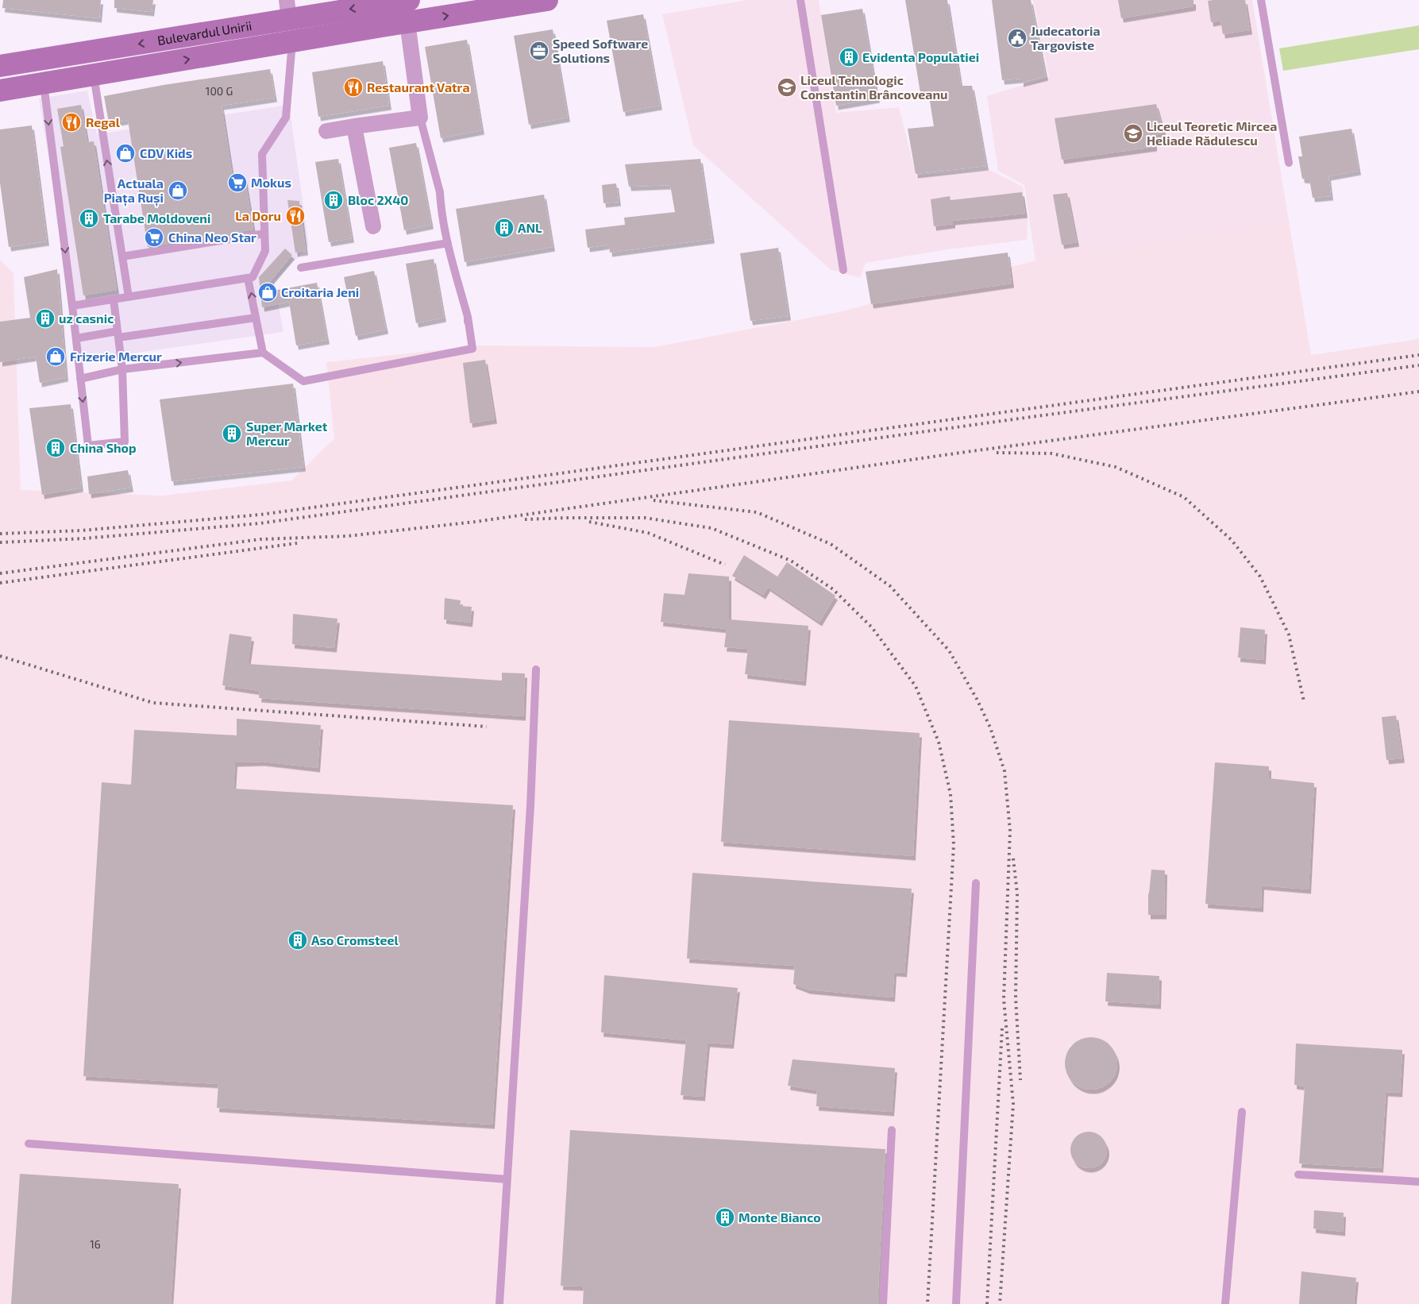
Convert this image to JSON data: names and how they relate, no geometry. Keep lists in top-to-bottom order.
{
  "streets": {
    "main road": ["Bulevardul Unirii"]
  },
  "places": {
    "public building": ["Judecatoria Targoviste"],
    "office": ["Speed Software Solutions"],
    "building": [
      "Evidenta Populatiei",
      "Bloc 2X40",
      "Tarabe Moldoveni",
      "ANL",
      "uz casnic",
      "Super Market Mercur",
      "China Shop",
      "Aso Cromsteel",
      "Monte Bianco"
    ],
    "restaurant": ["Restaurant Vatra", "Regal", "La Doru"],
    "school or university": ["Liceul Tehnologic Constantin Brâncoveanu", "Liceul Teoretic Mircea Heliade Rădulescu"],
    "shop": [
      "CDV Kids",
      "Actuala Piața Ruși",
      "Croitaria Jeni",
      "Frizerie Mercur"
    ],
    "supermarket": ["Mokus", "China Neo Star"]
  },
  "house_numbers": ["100 G", "16"]
}
